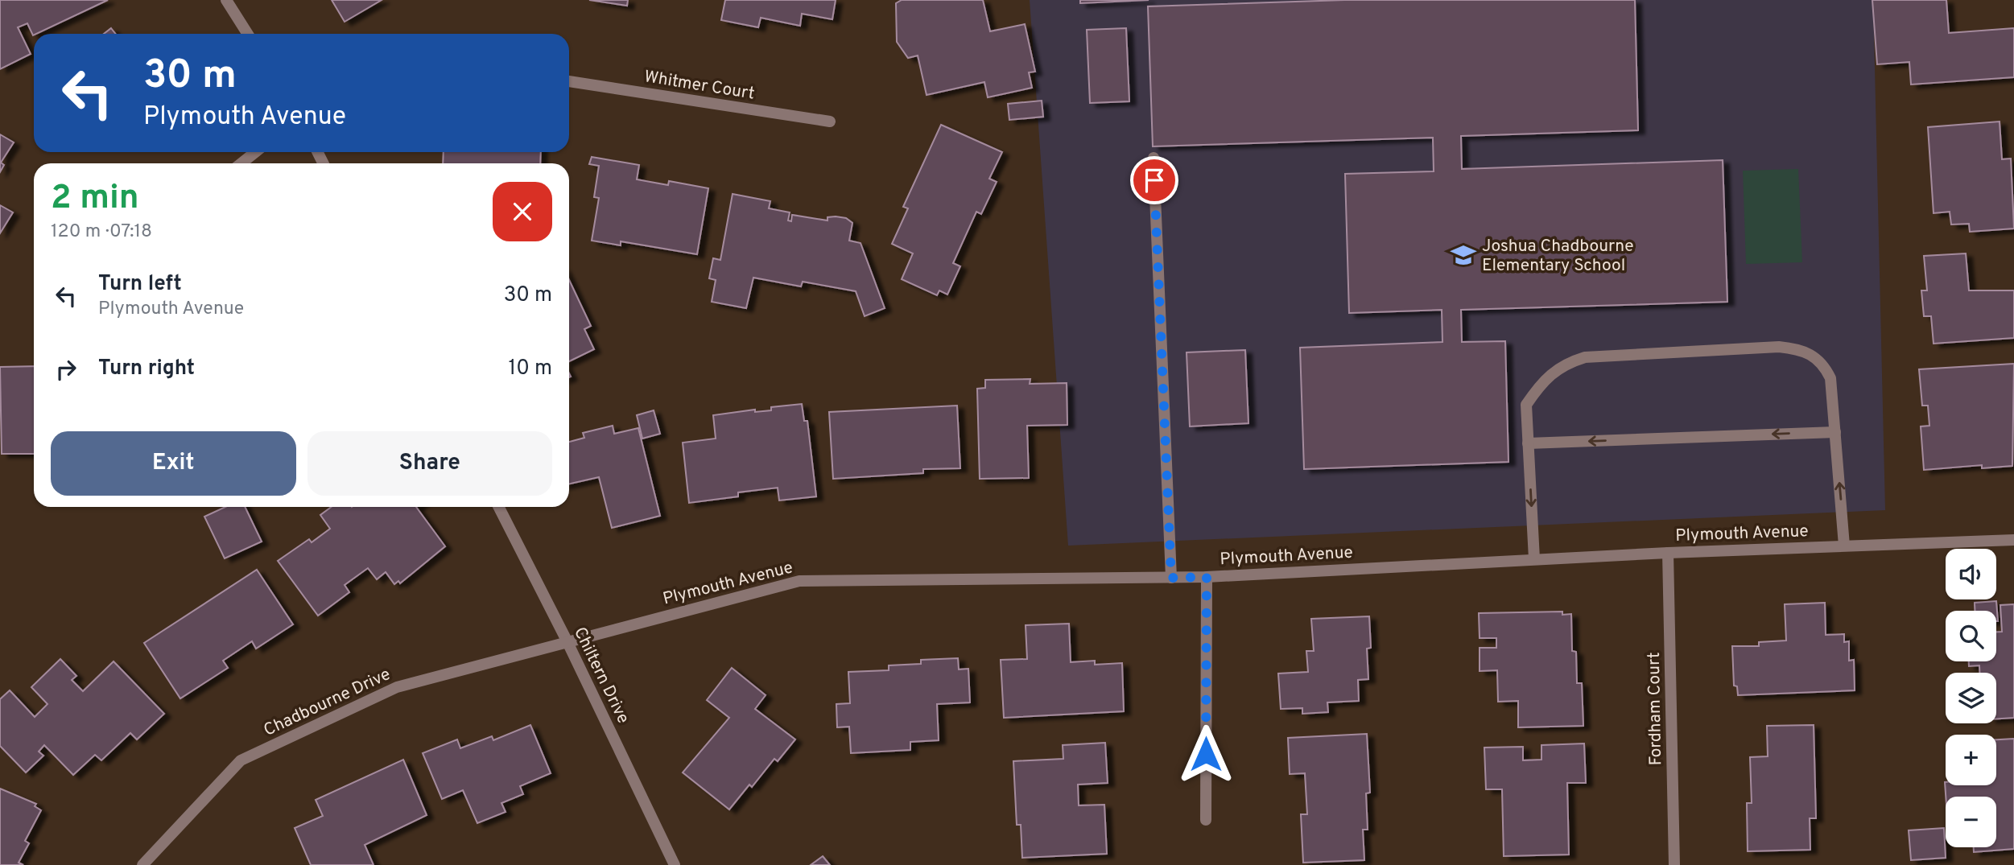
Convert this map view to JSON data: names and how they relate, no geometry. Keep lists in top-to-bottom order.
{
  "streets": {
    "street": [
      "Whitmer Court",
      "Plymouth Avenue",
      "Chiltern Drive",
      "Chadbourne Drive",
      "Fordham Court"
    ]
  },
  "crossings": [
    ["Plymouth Avenue", "Chiltern Drive"],
    ["Plymouth Avenue", "Chadbourne Drive"],
    ["Plymouth Avenue", "Fordham Court"],
    ["Chiltern Drive", "Chadbourne Drive"]
  ],
  "places": {
    "school or university": ["Joshua Chadbourne Elementary School"]
  },
  "page": {
    "turn": ["30 m", "Plymouth Avenue"],
    "heading": ["2 min", "120 m · 07:18"],
    "list": [
      {
        "name": "Turn left",
        "note": "Plymouth Avenue",
        "value": "30 m"
      },
      {
        "name": "Turn right",
        "value": "10 m"
      }
    ],
    "buttons": ["Exit", "Share"],
    "map_buttons": ["+", "−"]
  }
}
